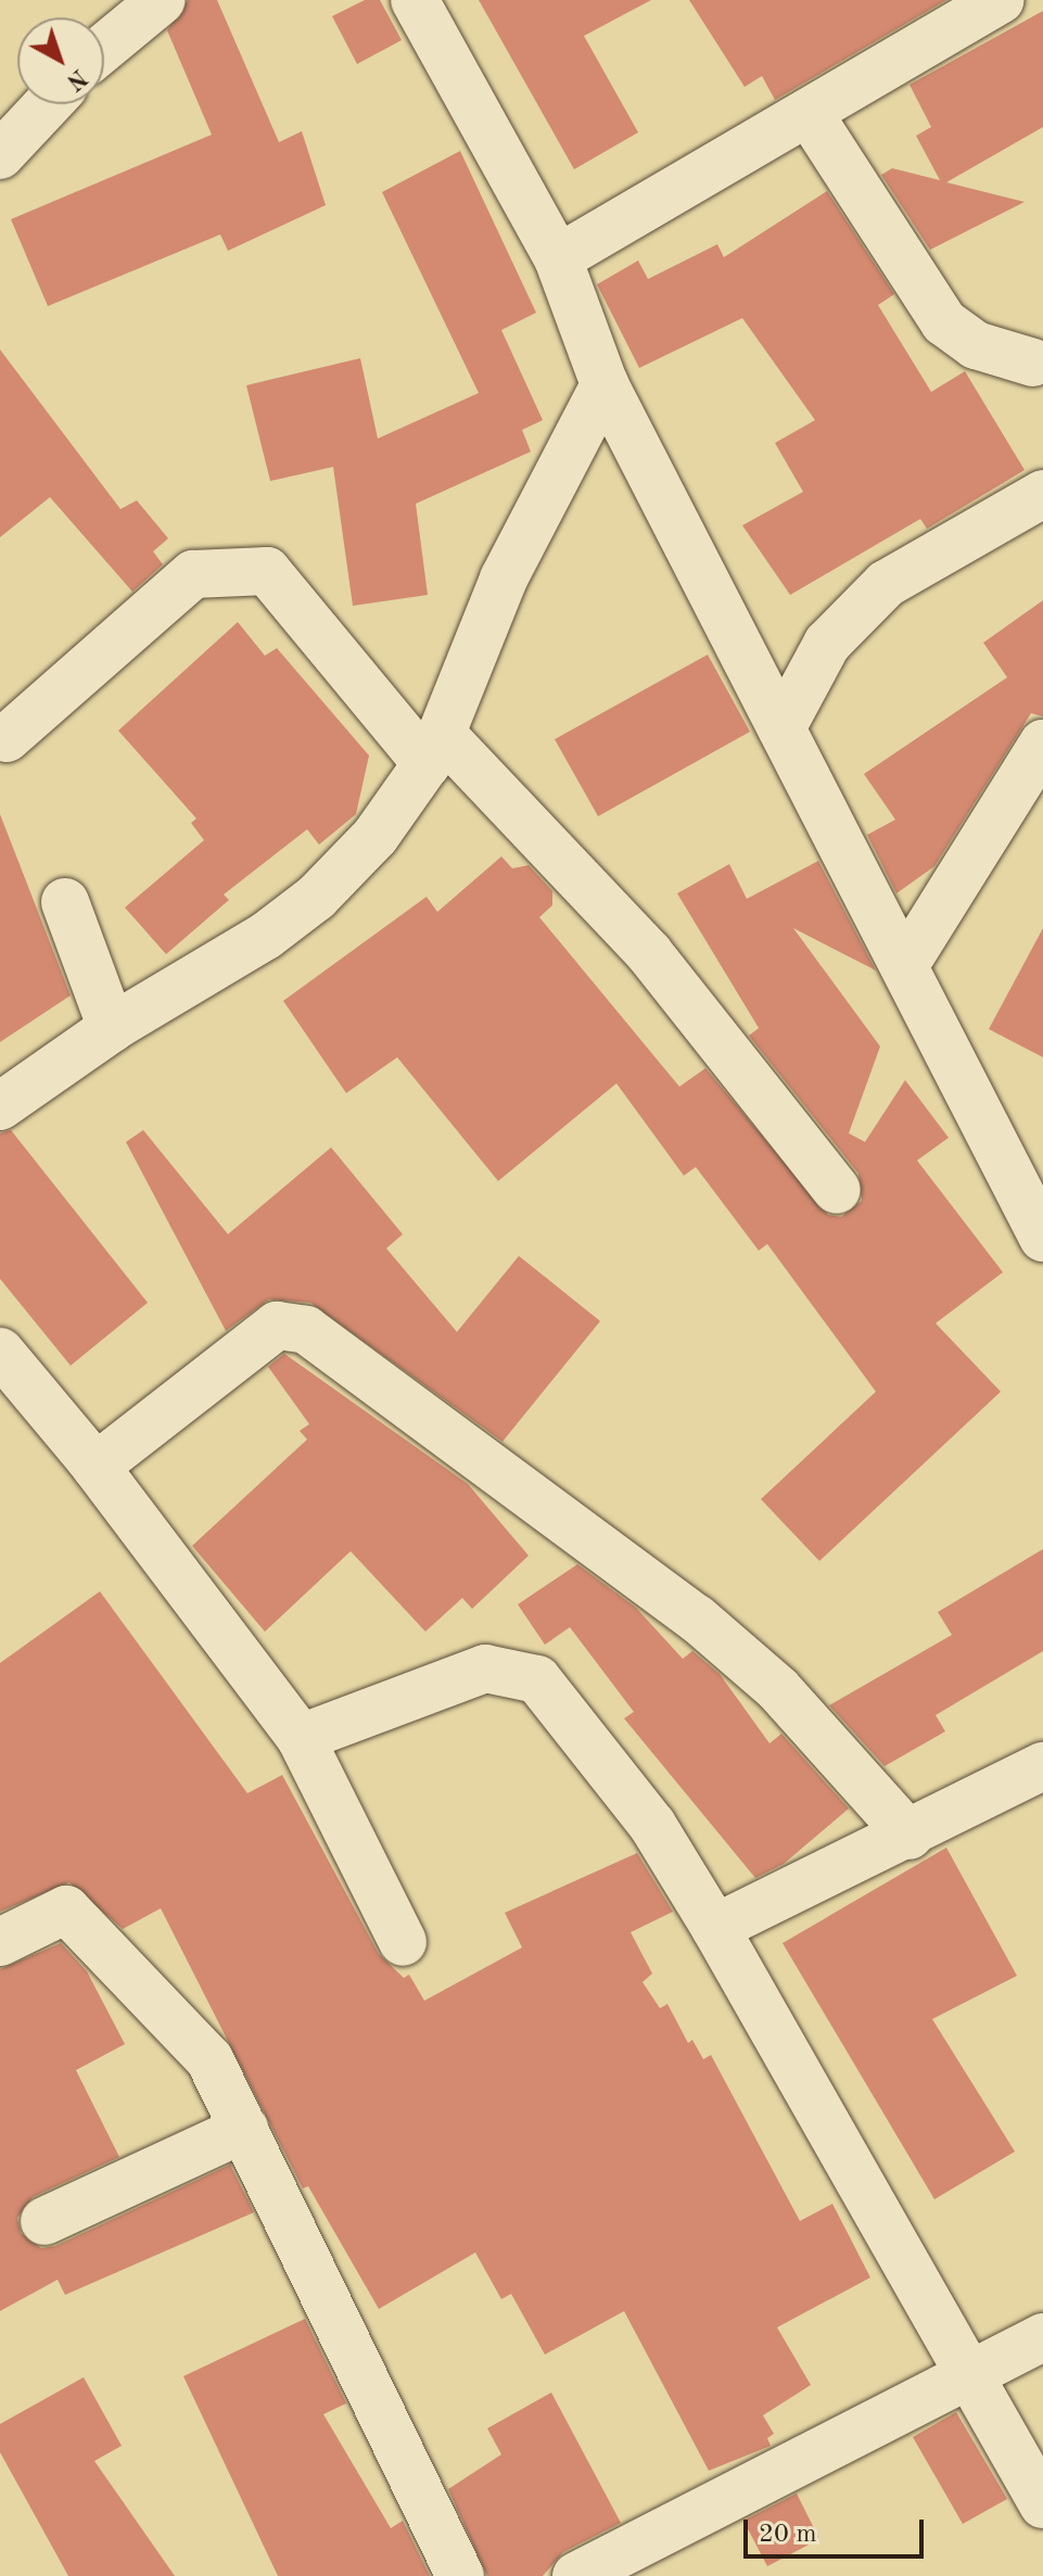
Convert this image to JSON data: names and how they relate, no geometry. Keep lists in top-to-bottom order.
{
  "scale_bar": "20 m",
  "north": "bottom right"
}
